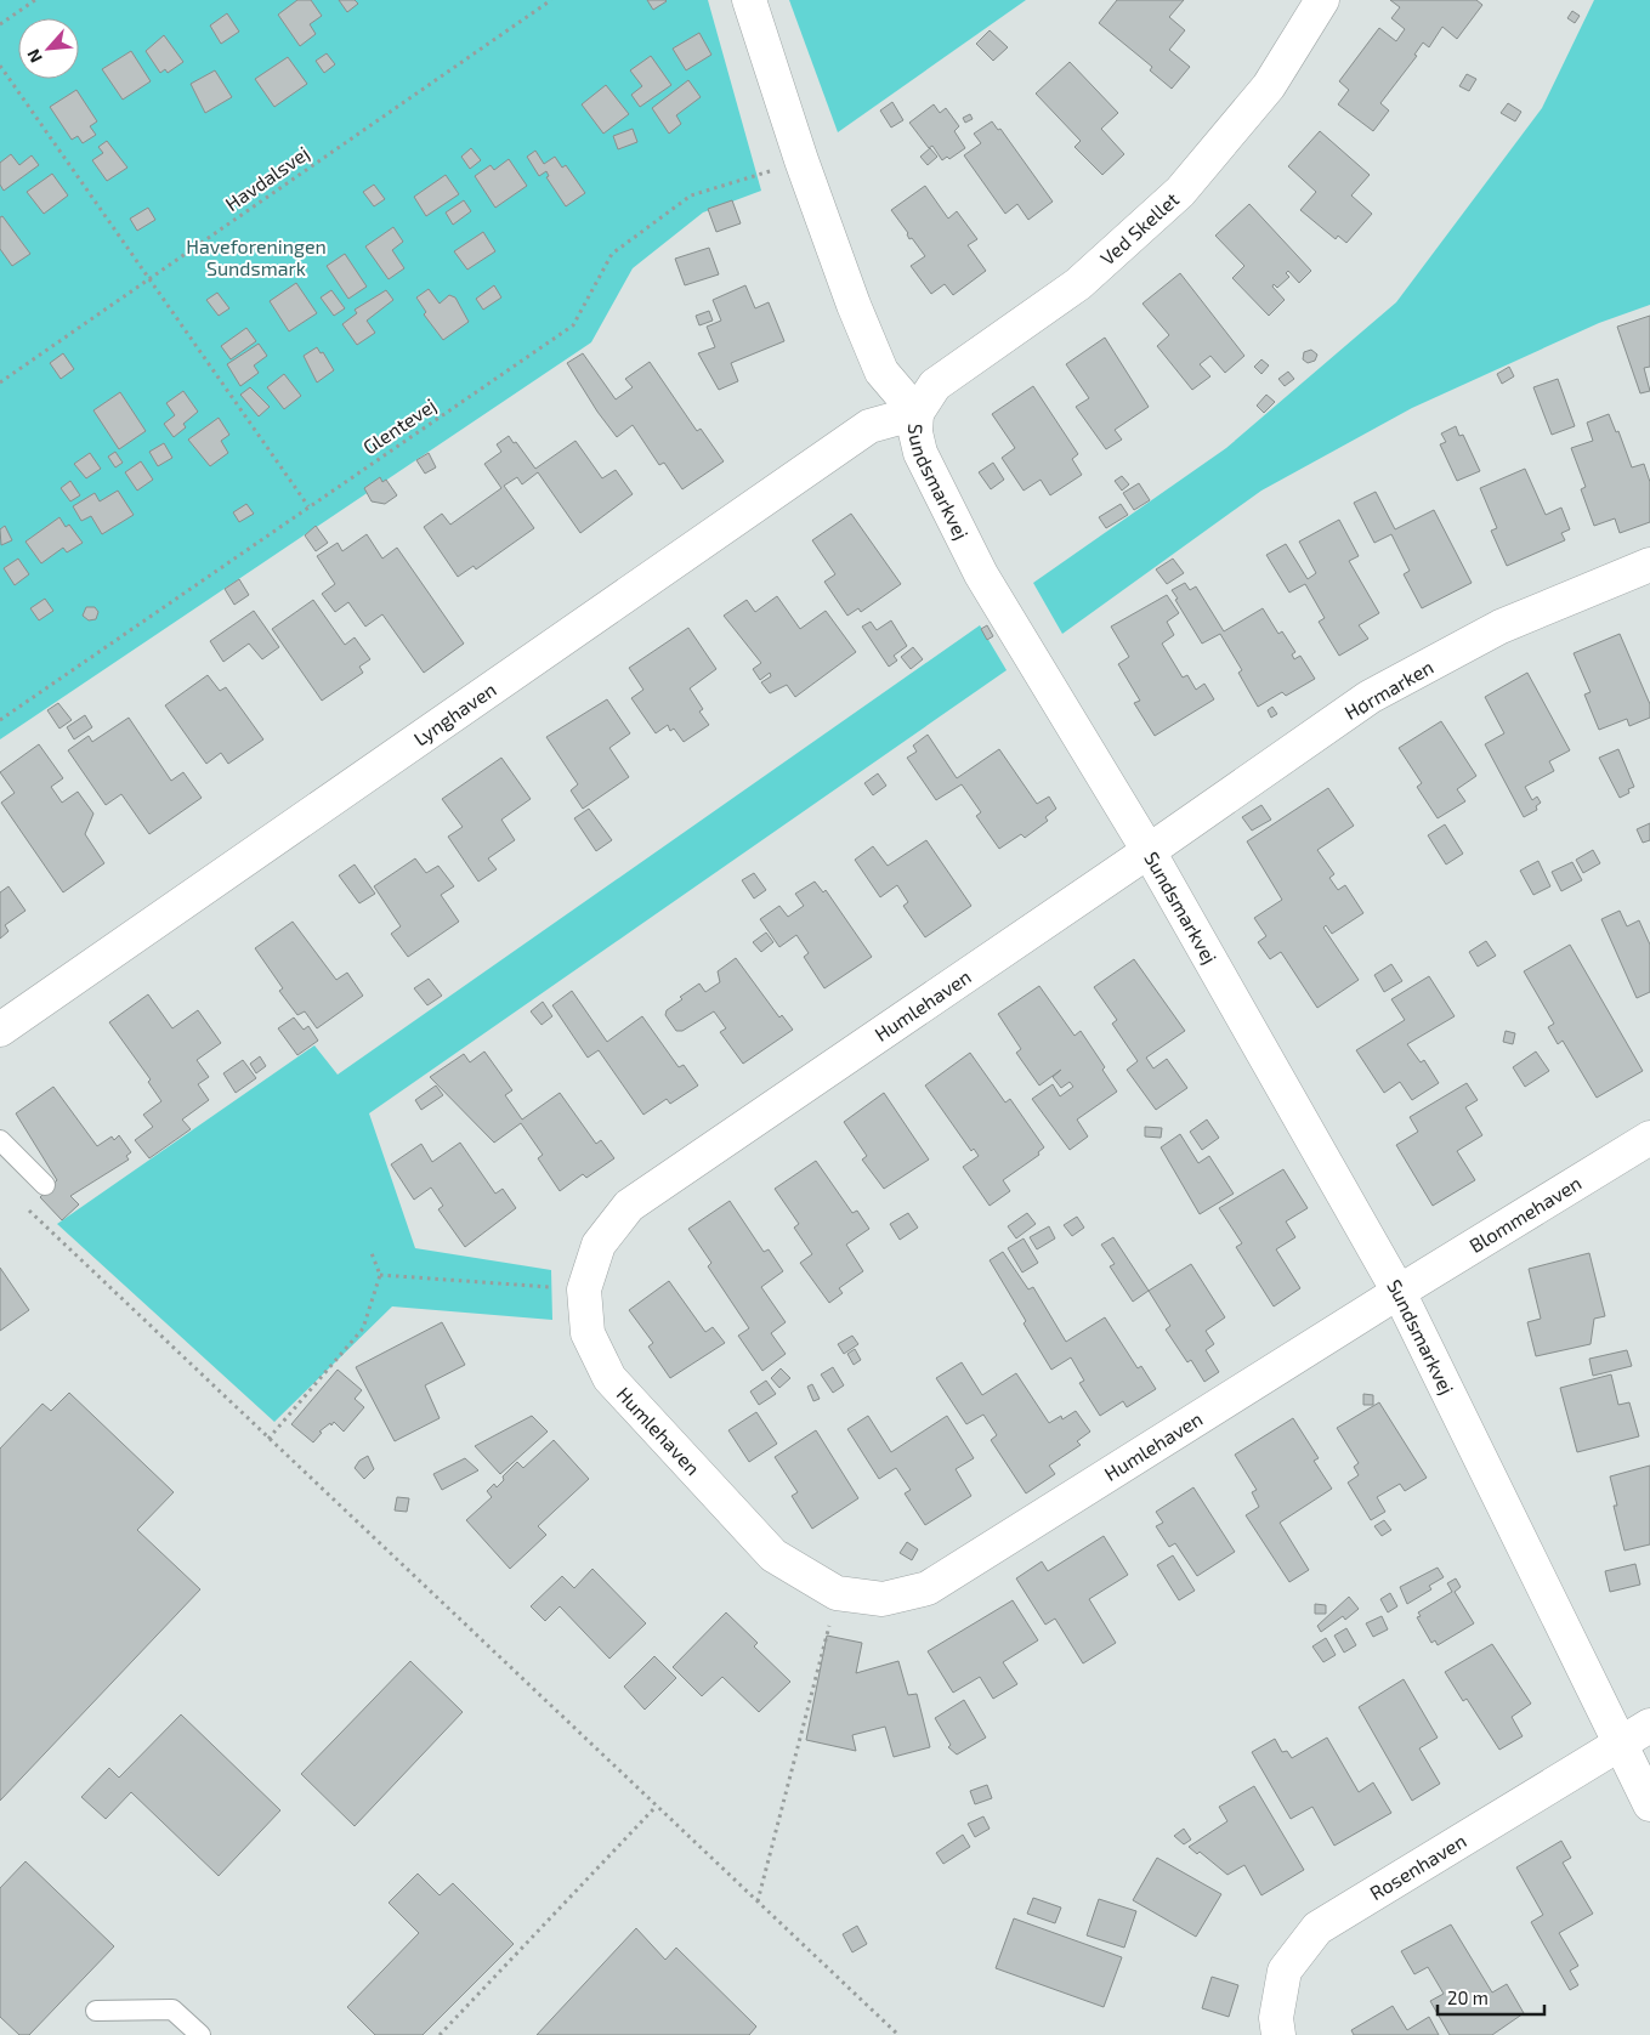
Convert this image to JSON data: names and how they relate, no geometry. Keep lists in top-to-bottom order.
{
  "streets": {
    "street": [
      "Ved Skellet",
      "Sundsmarkvej",
      "Hørmarken",
      "Lynghaven",
      "Humlehaven",
      "Blommehaven",
      "Rosenhaven"
    ],
    "path": ["Havdalsvej", "Glentevej"]
  },
  "crossings": [
    ["Ved Skellet", "Sundsmarkvej"],
    ["Ved Skellet", "Lynghaven"],
    ["Glentevej", "Sundsmarkvej"],
    ["Sundsmarkvej", "Hørmarken"],
    ["Sundsmarkvej", "Lynghaven"],
    ["Sundsmarkvej", "Humlehaven"],
    ["Sundsmarkvej", "Blommehaven"],
    ["Sundsmarkvej", "Rosenhaven"],
    ["Hørmarken", "Humlehaven"],
    ["Humlehaven", "Blommehaven"]
  ],
  "parks": ["Haveforeningen Sundsmark"],
  "scale_bar": "20 m",
  "north": "bottom left"
}
